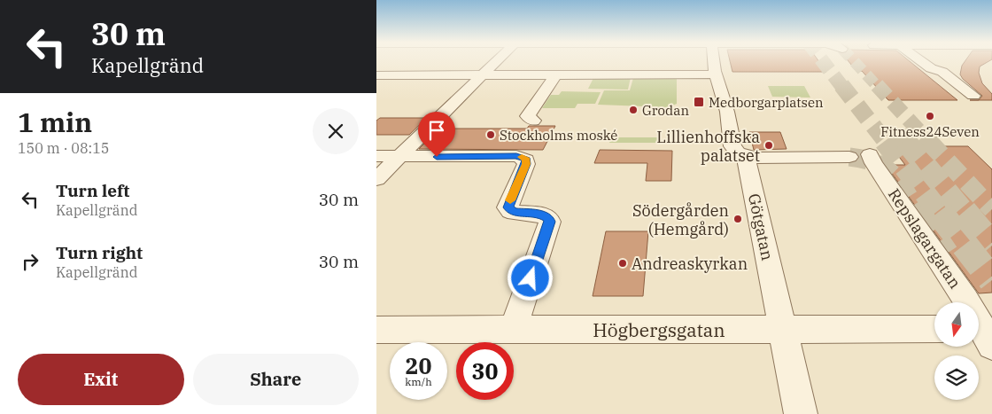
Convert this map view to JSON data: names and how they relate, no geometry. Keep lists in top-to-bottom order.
{
  "streets": {
    "street": ["Götgatan", "Repslagargatan", "Högbergsgatan"]
  },
  "crossings": [
    ["Götgatan", "Repslagargatan"],
    ["Götgatan", "Högbergsgatan"]
  ],
  "places": {
    "transit": ["Medborgarplatsen"],
    "other": [
      "Grodan",
      "Fitness24Seven",
      "Stockholms moské",
      "Lillienhoffska palatset",
      "Södergården (Hemgård)",
      "Andreaskyrkan"
    ]
  },
  "north": "bottom",
  "page": {
    "turn": ["30 m", "Kapellgränd"],
    "heading": ["1 min", "150 m · 08:15"],
    "list": [
      {
        "name": "Turn left",
        "note": "Kapellgränd",
        "value": "30 m"
      },
      {
        "name": "Turn right",
        "note": "Kapellgränd",
        "value": "30 m"
      }
    ],
    "speed": "20 km/h",
    "limit": "30",
    "buttons": ["Exit", "Share"]
  }
}
